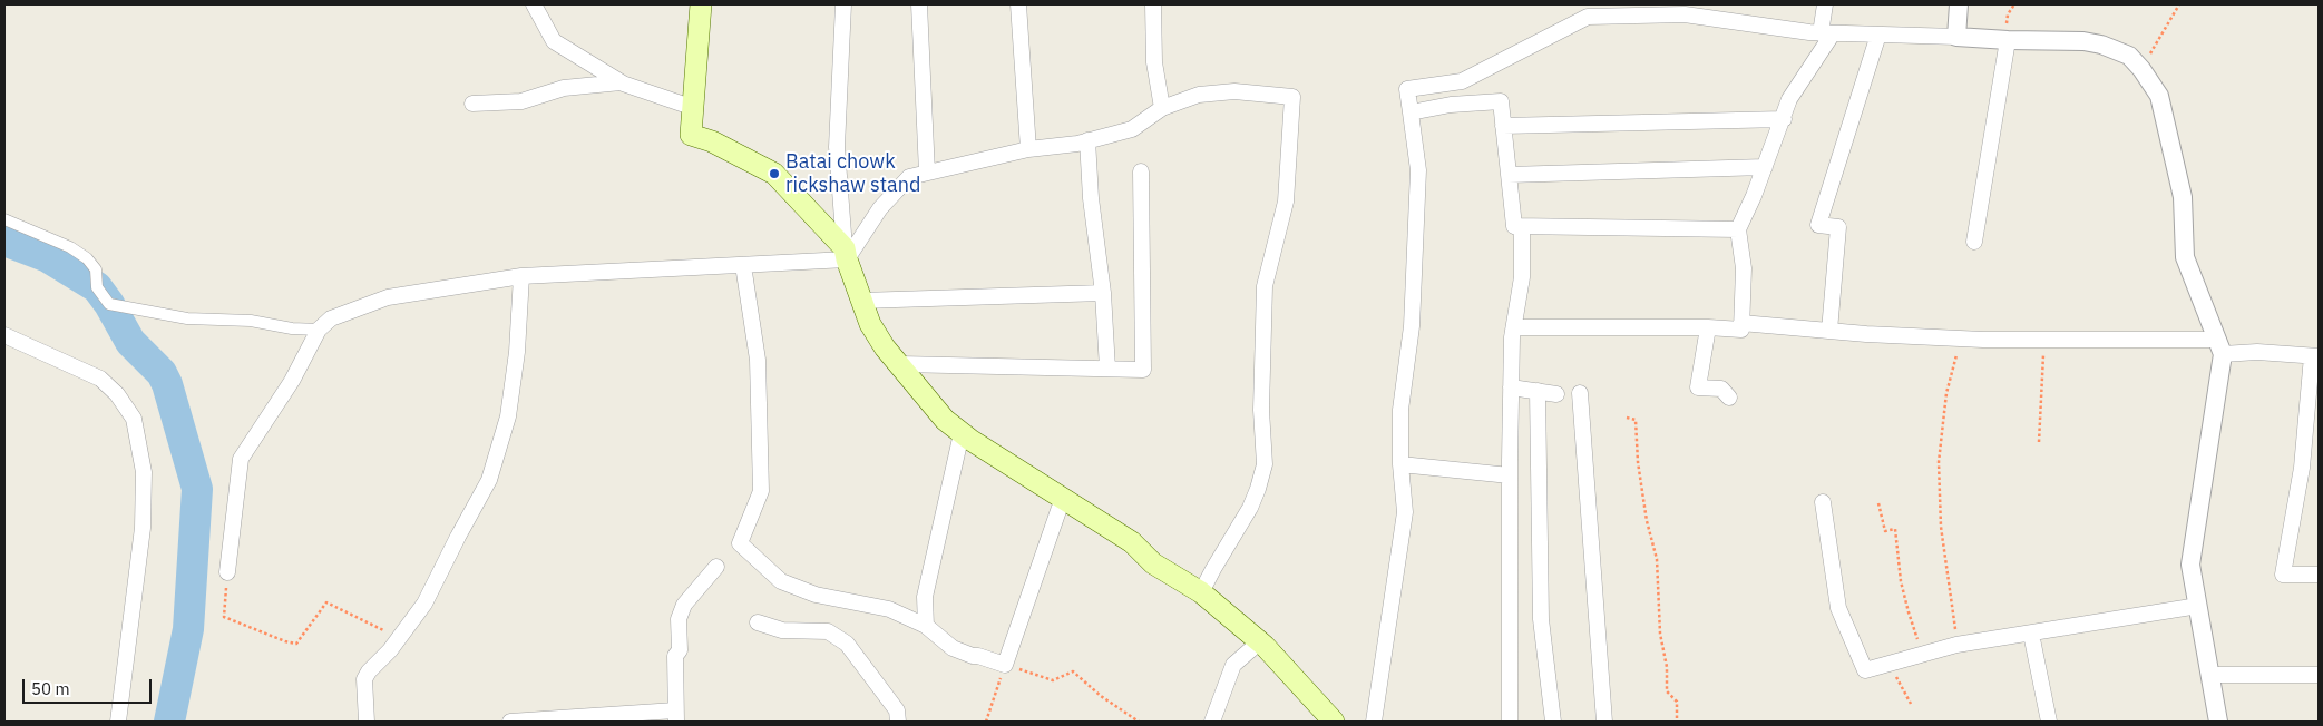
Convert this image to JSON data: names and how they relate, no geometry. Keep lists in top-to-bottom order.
{
  "places": ["Batai chowk rickshaw stand"],
  "scale_bar": "50 m"
}
